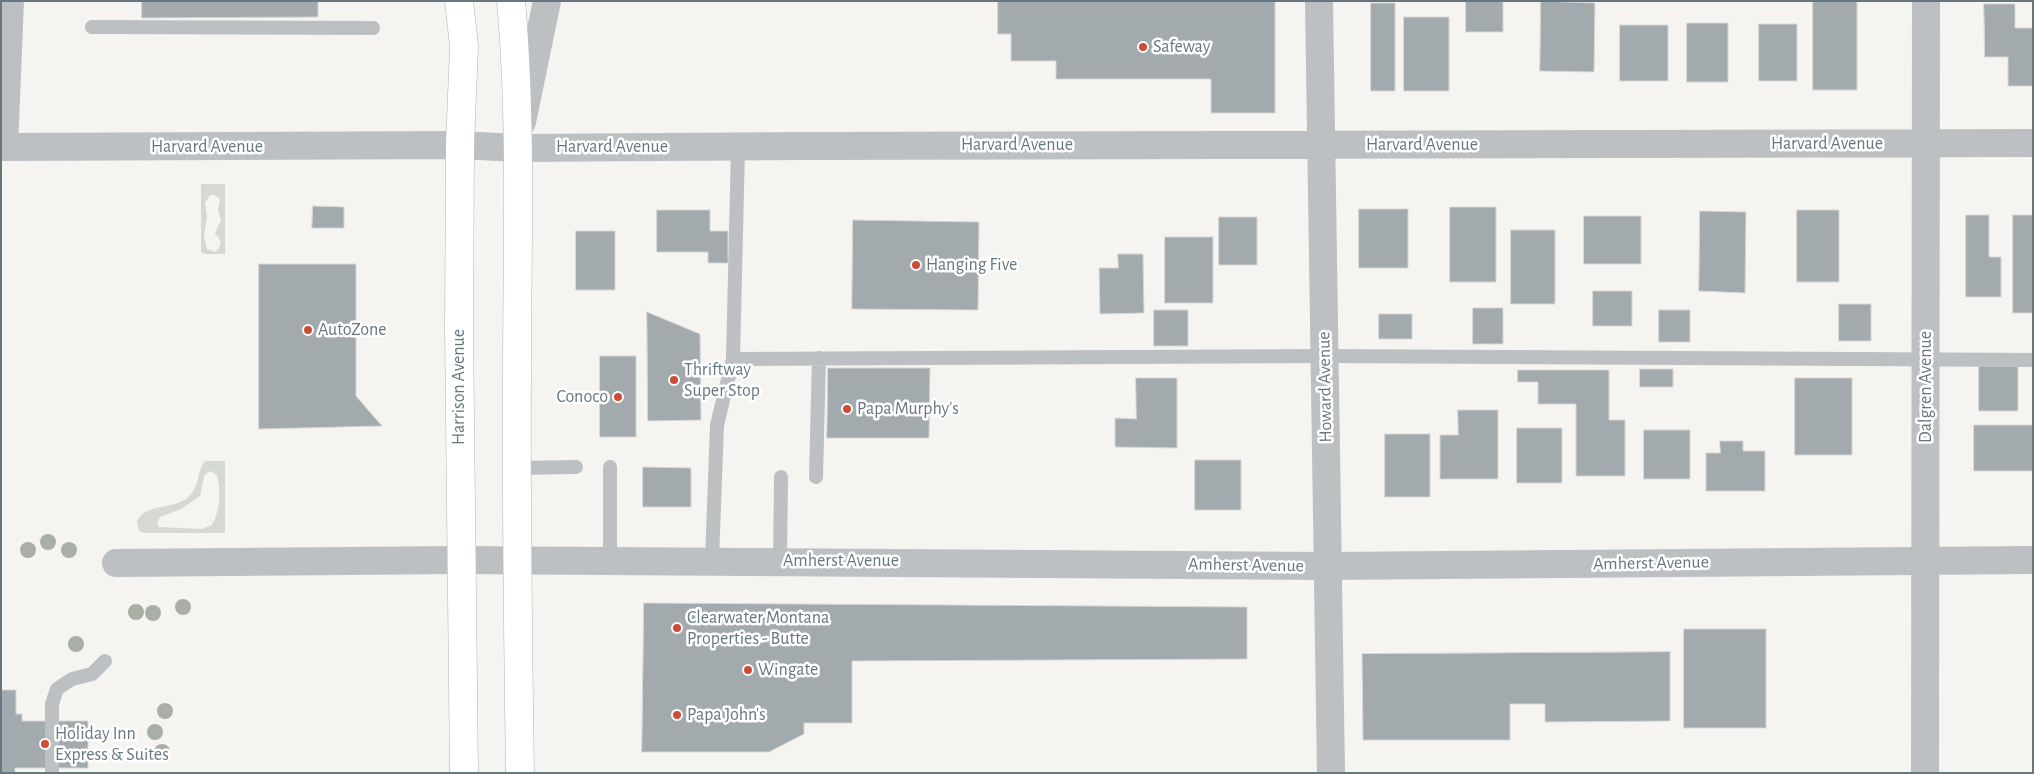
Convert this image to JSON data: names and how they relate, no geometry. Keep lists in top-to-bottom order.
{
  "streets": {
    "main road": ["Harrison Avenue"],
    "street": [
      "Harvard Avenue",
      "Howard Avenue",
      "Dalgren Avenue",
      "Amherst Avenue"
    ]
  },
  "crossings": [
    ["Harvard Avenue", "Harrison Avenue"],
    ["Harvard Avenue", "Howard Avenue"],
    ["Harvard Avenue", "Dalgren Avenue"],
    ["Harrison Avenue", "Amherst Avenue"],
    ["Howard Avenue", "Amherst Avenue"],
    ["Dalgren Avenue", "Amherst Avenue"]
  ],
  "places": [
    "Safeway",
    "Hanging Five",
    "AutoZone",
    "Thriftway Super Stop",
    "Conoco",
    "Papa Murphy's",
    "Clearwater Montana Properties - Butte",
    "Wingate",
    "Papa John's",
    "Holiday Inn Express & Suites"
  ]
}
